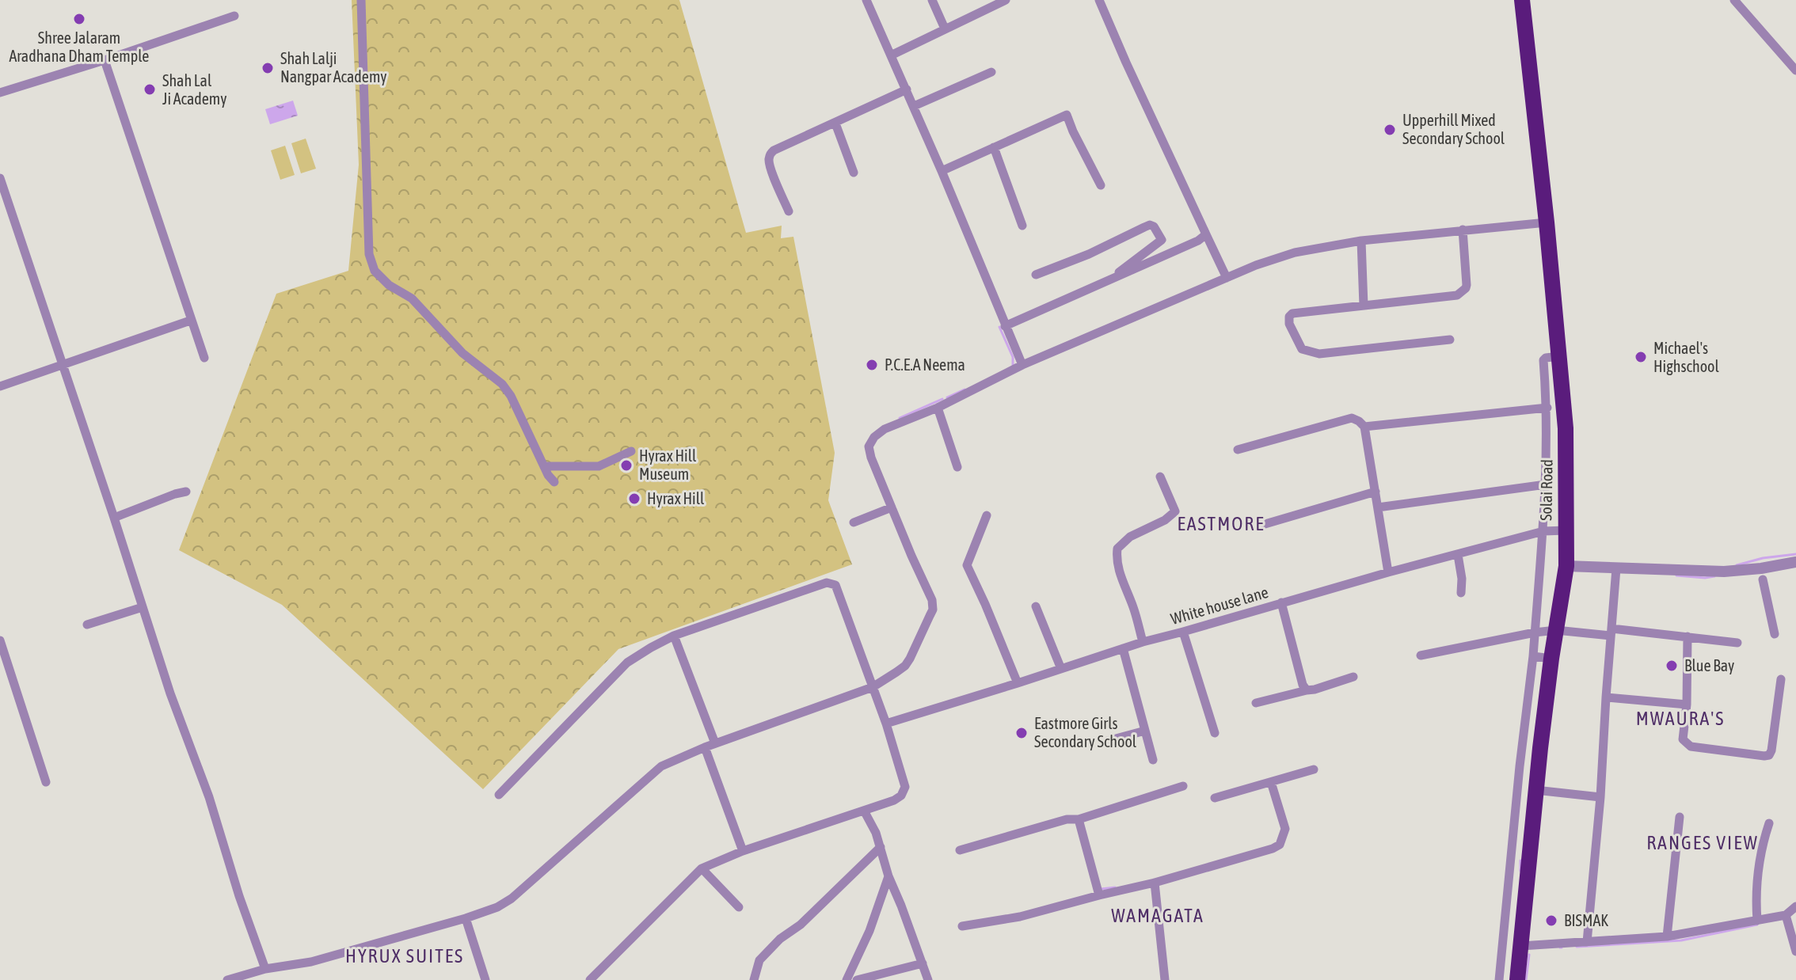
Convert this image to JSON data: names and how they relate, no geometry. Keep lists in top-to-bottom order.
{
  "streets": {
    "highway": ["Solai Road"],
    "street": ["White house lane"]
  },
  "crossings": [
    ["Solai Road", "White house lane"]
  ],
  "districts": [
    "EASTMORE",
    "MWAURA'S",
    "RANGES VIEW",
    "WAMAGATA",
    "HYRUX SUITES"
  ],
  "places": [
    "Shree Jalaram Aradhana Dham Temple",
    "Shah Lalji Nangpar Academy",
    "Shah Lal Ji Academy",
    "Upperhill Mixed Secondary School",
    "Michael's Highschool",
    "P.C.E.A Neema",
    "Hyrax Hill Museum",
    "Hyrax Hill",
    "Blue Bay",
    "Eastmore Girls Secondary School",
    "BISMAK"
  ]
}
